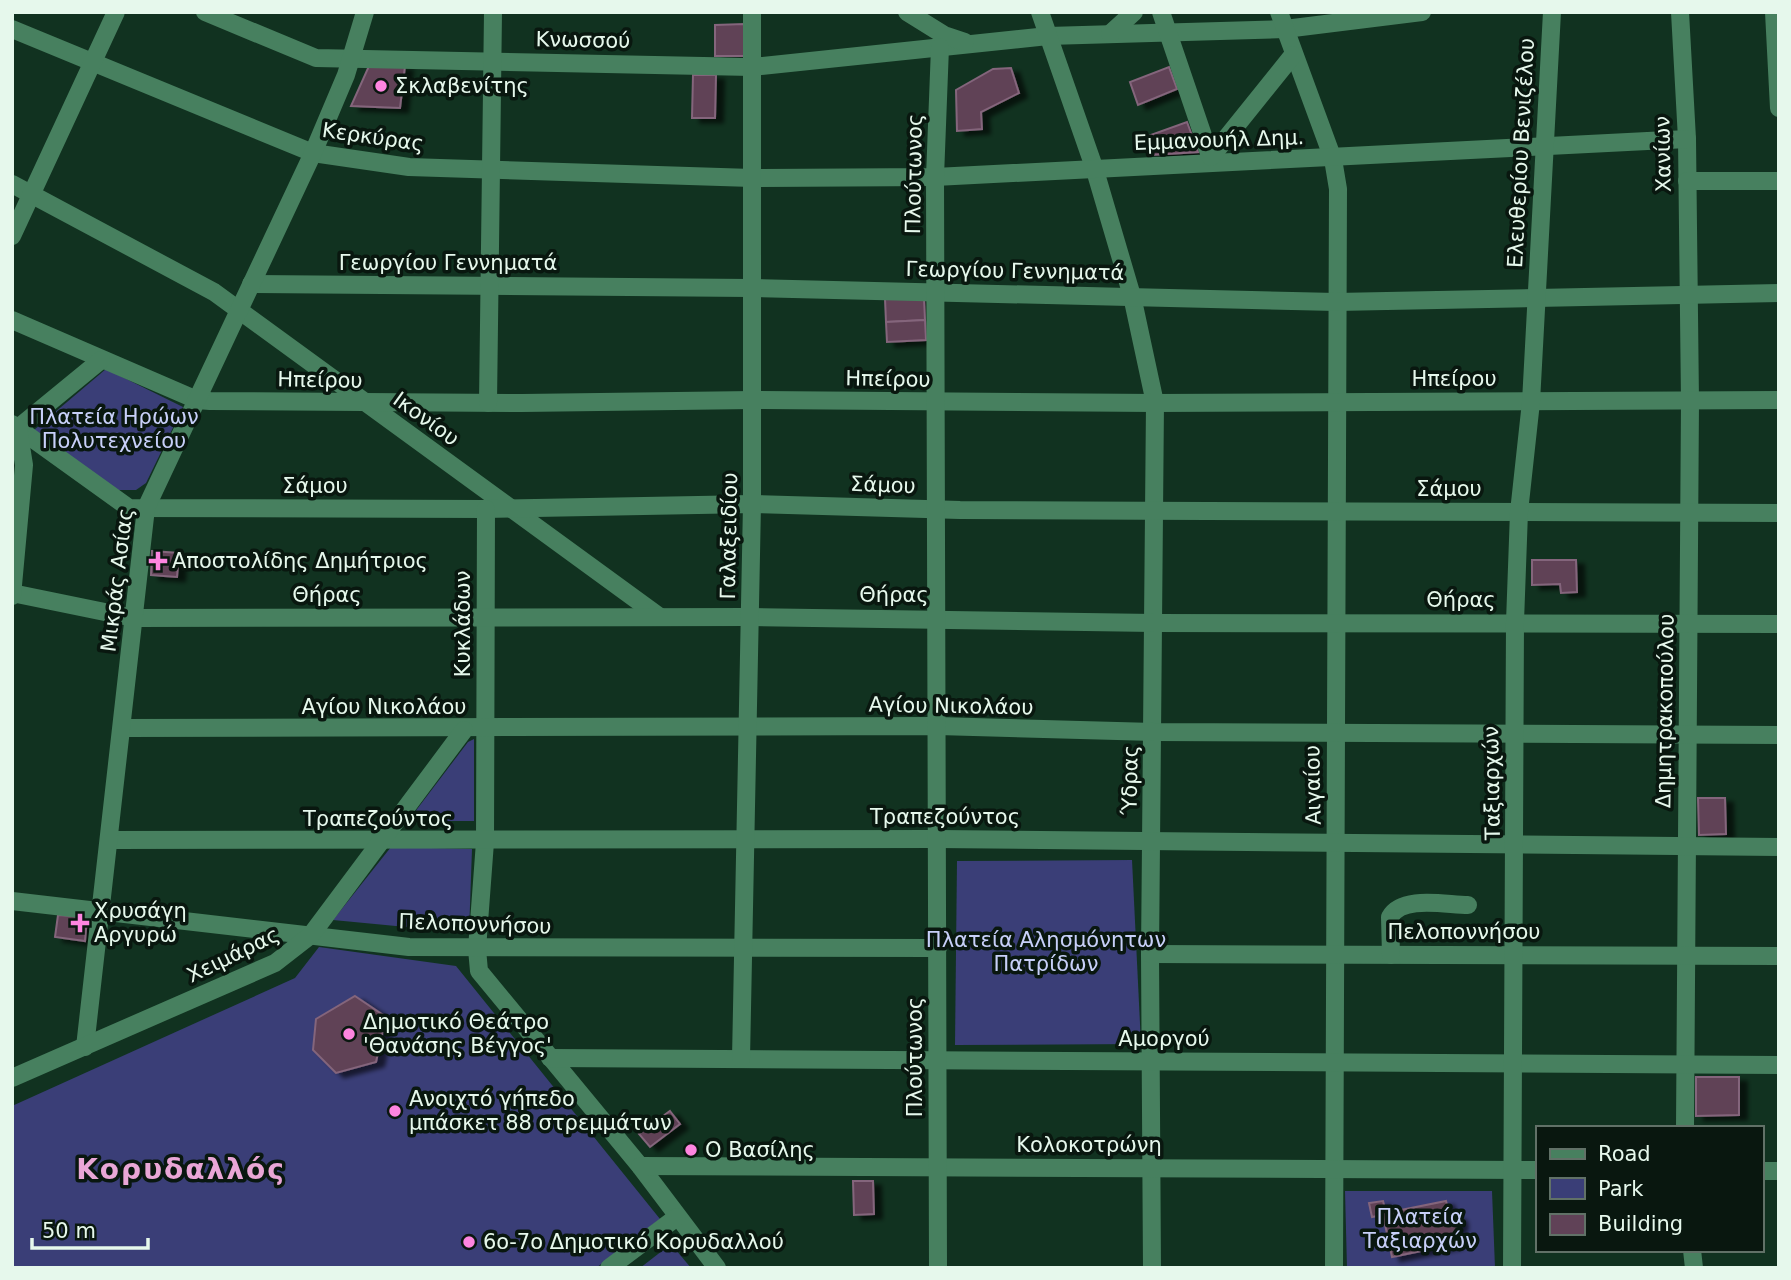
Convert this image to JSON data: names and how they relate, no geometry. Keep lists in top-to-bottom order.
{
  "streets": {
    "street": [
      "Κνωσσού",
      "Κερκύρας",
      "Εμμανουήλ Δημ.",
      "Ελευθερίου Βενιζέλου",
      "Χανίων",
      "Πλούτωνος",
      "Γεωργίου Γεννηματά",
      "Ηπείρου",
      "Ικονίου",
      "Σάμου",
      "Γαλαξειδίου",
      "Μικράς Ασίας",
      "Θήρας",
      "Κυκλάδων",
      "Αγίου Νικολάου",
      "Δημητρακοπούλου",
      "Ύδρας",
      "Ταξιαρχών",
      "Αιγαίου",
      "Τραπεζούντος",
      "Πελοποννήσου",
      "Χειμάρας",
      "Αμοργού",
      "Κολοκοτρώνη"
    ]
  },
  "crossings": [
    ["Κνωσσού", "Πλούτωνος"],
    ["Κνωσσού", "Γαλαξειδίου"],
    ["Κνωσσού", "Μικράς Ασίας"],
    ["Κνωσσού", "Ύδρας"],
    ["Κνωσσού", "Αιγαίου"],
    ["Κερκύρας", "Εμμανουήλ Δημ."],
    ["Κερκύρας", "Γαλαξειδίου"],
    ["Κερκύρας", "Μικράς Ασίας"],
    ["Εμμανουήλ Δημ.", "Ελευθερίου Βενιζέλου"],
    ["Εμμανουήλ Δημ.", "Χανίων"],
    ["Εμμανουήλ Δημ.", "Πλούτωνος"],
    ["Εμμανουήλ Δημ.", "Γαλαξειδίου"],
    ["Εμμανουήλ Δημ.", "Ύδρας"],
    ["Εμμανουήλ Δημ.", "Αιγαίου"],
    ["Ελευθερίου Βενιζέλου", "Γεωργίου Γεννηματά"],
    ["Ελευθερίου Βενιζέλου", "Ταξιαρχών"],
    ["Χανίων", "Γεωργίου Γεννηματά"],
    ["Χανίων", "Δημητρακοπούλου"],
    ["Πλούτωνος", "Γεωργίου Γεννηματά"],
    ["Πλούτωνος", "Ηπείρου"],
    ["Πλούτωνος", "Σάμου"],
    ["Πλούτωνος", "Θήρας"],
    ["Πλούτωνος", "Αγίου Νικολάου"],
    ["Πλούτωνος", "Τραπεζούντος"],
    ["Πλούτωνος", "Πελοποννήσου"],
    ["Πλούτωνος", "Αμοργού"],
    ["Πλούτωνος", "Κολοκοτρώνη"],
    ["Γεωργίου Γεννηματά", "Γαλαξειδίου"],
    ["Γεωργίου Γεννηματά", "Μικράς Ασίας"],
    ["Γεωργίου Γεννηματά", "Δημητρακοπούλου"],
    ["Γεωργίου Γεννηματά", "Ύδρας"],
    ["Γεωργίου Γεννηματά", "Ταξιαρχών"],
    ["Γεωργίου Γεννηματά", "Αιγαίου"],
    ["Ηπείρου", "Ικονίου"],
    ["Ηπείρου", "Γαλαξειδίου"],
    ["Ηπείρου", "Μικράς Ασίας"],
    ["Ηπείρου", "Δημητρακοπούλου"],
    ["Ηπείρου", "Ύδρας"],
    ["Ηπείρου", "Ταξιαρχών"],
    ["Ηπείρου", "Αιγαίου"],
    ["Ικονίου", "Σάμου"],
    ["Ικονίου", "Μικράς Ασίας"],
    ["Ικονίου", "Θήρας"],
    ["Σάμου", "Γαλαξειδίου"],
    ["Σάμου", "Μικράς Ασίας"],
    ["Σάμου", "Κυκλάδων"],
    ["Σάμου", "Δημητρακοπούλου"],
    ["Σάμου", "Ύδρας"],
    ["Σάμου", "Ταξιαρχών"],
    ["Σάμου", "Αιγαίου"],
    ["Γαλαξειδίου", "Θήρας"],
    ["Γαλαξειδίου", "Αγίου Νικολάου"],
    ["Γαλαξειδίου", "Τραπεζούντος"],
    ["Γαλαξειδίου", "Πελοποννήσου"],
    ["Γαλαξειδίου", "Αμοργού"],
    ["Μικράς Ασίας", "Θήρας"],
    ["Μικράς Ασίας", "Αγίου Νικολάου"],
    ["Μικράς Ασίας", "Τραπεζούντος"],
    ["Μικράς Ασίας", "Πελοποννήσου"],
    ["Μικράς Ασίας", "Χειμάρας"],
    ["Θήρας", "Κυκλάδων"],
    ["Θήρας", "Δημητρακοπούλου"],
    ["Θήρας", "Ύδρας"],
    ["Θήρας", "Ταξιαρχών"],
    ["Θήρας", "Αιγαίου"],
    ["Κυκλάδων", "Αγίου Νικολάου"],
    ["Κυκλάδων", "Τραπεζούντος"],
    ["Κυκλάδων", "Πελοποννήσου"],
    ["Κυκλάδων", "Αμοργού"],
    ["Κυκλάδων", "Κολοκοτρώνη"],
    ["Αγίου Νικολάου", "Δημητρακοπούλου"],
    ["Αγίου Νικολάου", "Ύδρας"],
    ["Αγίου Νικολάου", "Ταξιαρχών"],
    ["Αγίου Νικολάου", "Αιγαίου"],
    ["Αγίου Νικολάου", "Χειμάρας"],
    ["Δημητρακοπούλου", "Τραπεζούντος"],
    ["Δημητρακοπούλου", "Πελοποννήσου"],
    ["Δημητρακοπούλου", "Αμοργού"],
    ["Ύδρας", "Τραπεζούντος"],
    ["Ύδρας", "Πελοποννήσου"],
    ["Ύδρας", "Αμοργού"],
    ["Ύδρας", "Κολοκοτρώνη"],
    ["Ταξιαρχών", "Τραπεζούντος"],
    ["Ταξιαρχών", "Πελοποννήσου"],
    ["Ταξιαρχών", "Αμοργού"],
    ["Ταξιαρχών", "Κολοκοτρώνη"],
    ["Αιγαίου", "Τραπεζούντος"],
    ["Αιγαίου", "Πελοποννήσου"],
    ["Αιγαίου", "Αμοργού"],
    ["Αιγαίου", "Κολοκοτρώνη"],
    ["Τραπεζούντος", "Χειμάρας"],
    ["Πελοποννήσου", "Χειμάρας"]
  ],
  "districts": ["Κορυδαλλός"],
  "parks": ["Πλατεία Ηρώων Πολυτεχνείου", "Πλατεία Αλησμόνητων Πατρίδων", "Πλατεία Ταξιαρχών"],
  "places": {
    "other": [
      "Σκλαβενίτης",
      "Δημοτικό Θεάτρο 'Θανάσης Βέγγος'",
      "Ανοιχτό γήπεδο μπάσκετ 88 στρεμμάτων",
      "Ο Βασίλης",
      "6ο-7ο Δημοτικό Κορυδαλλού"
    ],
    "health": ["Αποστολίδης Δημήτριος", "Χρυσάγη Αργυρώ"]
  },
  "legend": ["Road", "Park", "Building"],
  "scale_bar": "50 m"
}
